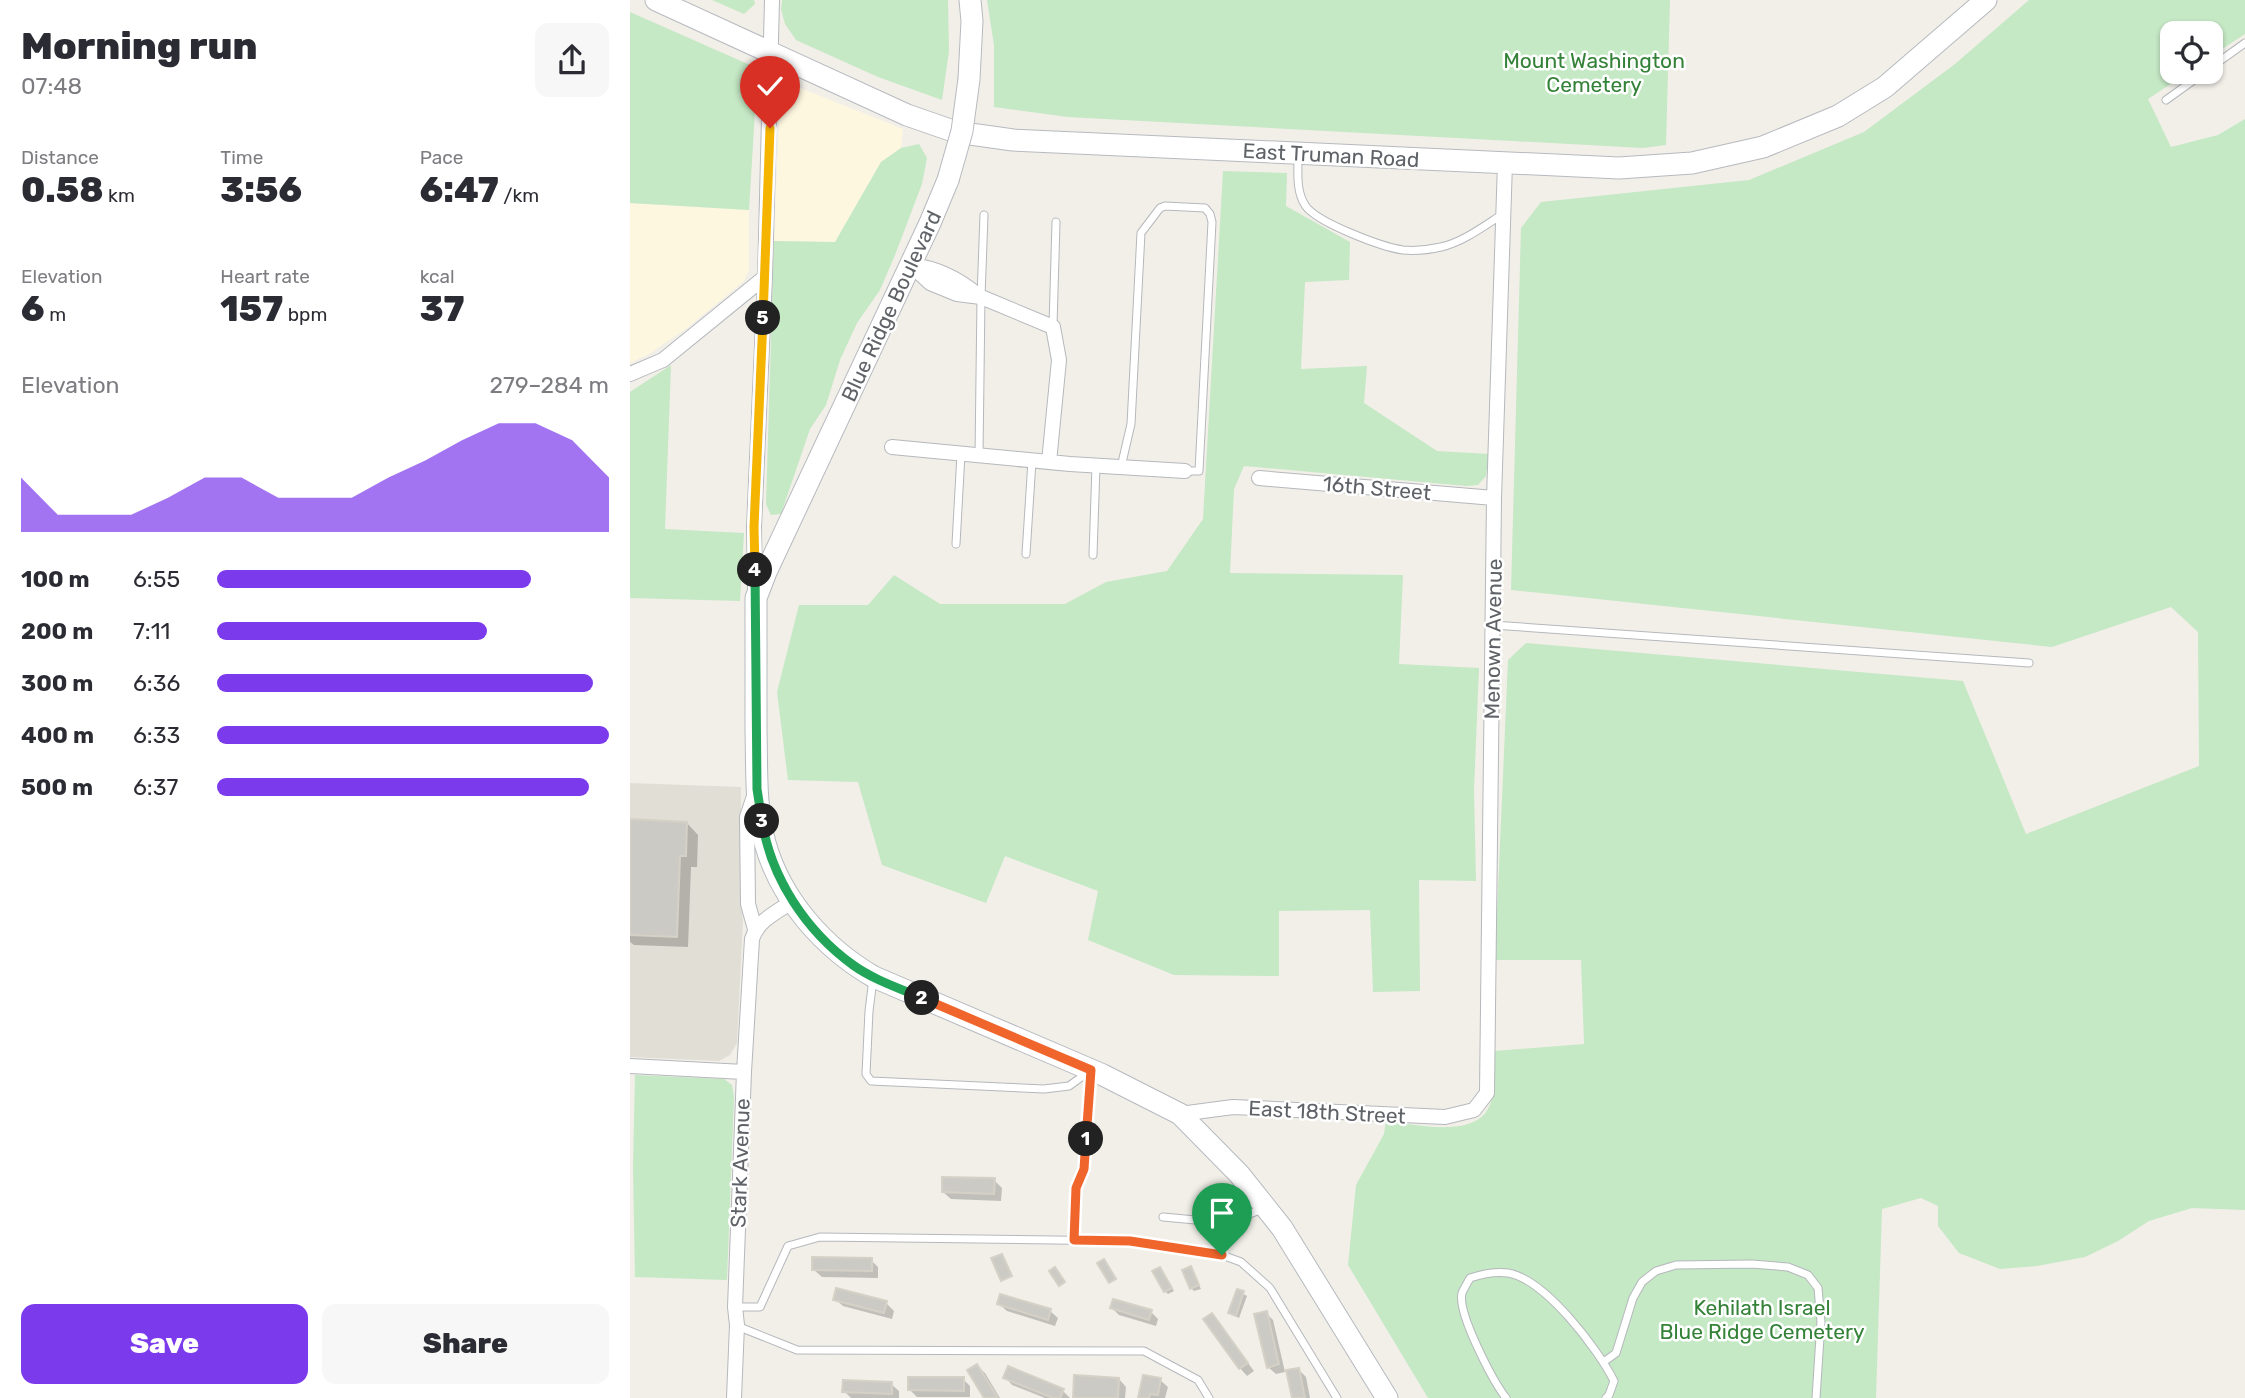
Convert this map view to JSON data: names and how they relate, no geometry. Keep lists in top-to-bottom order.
{
  "streets": {
    "main road": ["East Truman Road", "Blue Ridge Boulevard", "Stark Avenue"],
    "street": ["16th Street", "Menown Avenue", "East 18th Street"]
  },
  "crossings": [
    ["East Truman Road", "Menown Avenue"],
    ["East Truman Road", "Stark Avenue"],
    ["Blue Ridge Boulevard", "Stark Avenue"],
    ["16th Street", "Menown Avenue"],
    ["Menown Avenue", "East 18th Street"]
  ],
  "parks": ["Mount Washington Cemetery", "Kehilath Israel Blue Ridge Cemetery"],
  "page": {
    "heading": ["Morning run", "07:48"],
    "stats": [
      ["Distance", "0.58 km"],
      ["Time", "3:56"],
      ["Pace", "6:47 /km"],
      ["Elevation", "6 m"],
      ["Heart rate", "157 bpm"],
      ["kcal", "37"]
    ],
    "pins": [
      "5",
      "4",
      "3",
      "2",
      "1"
    ],
    "chart": ["Elevation", "279–284 m"],
    "list": [
      {
        "name": "100 m",
        "note": "6:55"
      },
      {
        "name": "200 m",
        "note": "7:11"
      },
      {
        "name": "300 m",
        "note": "6:36"
      },
      {
        "name": "400 m",
        "note": "6:33"
      },
      {
        "name": "500 m",
        "note": "6:37"
      }
    ],
    "buttons": ["Save", "Share"]
  }
}
